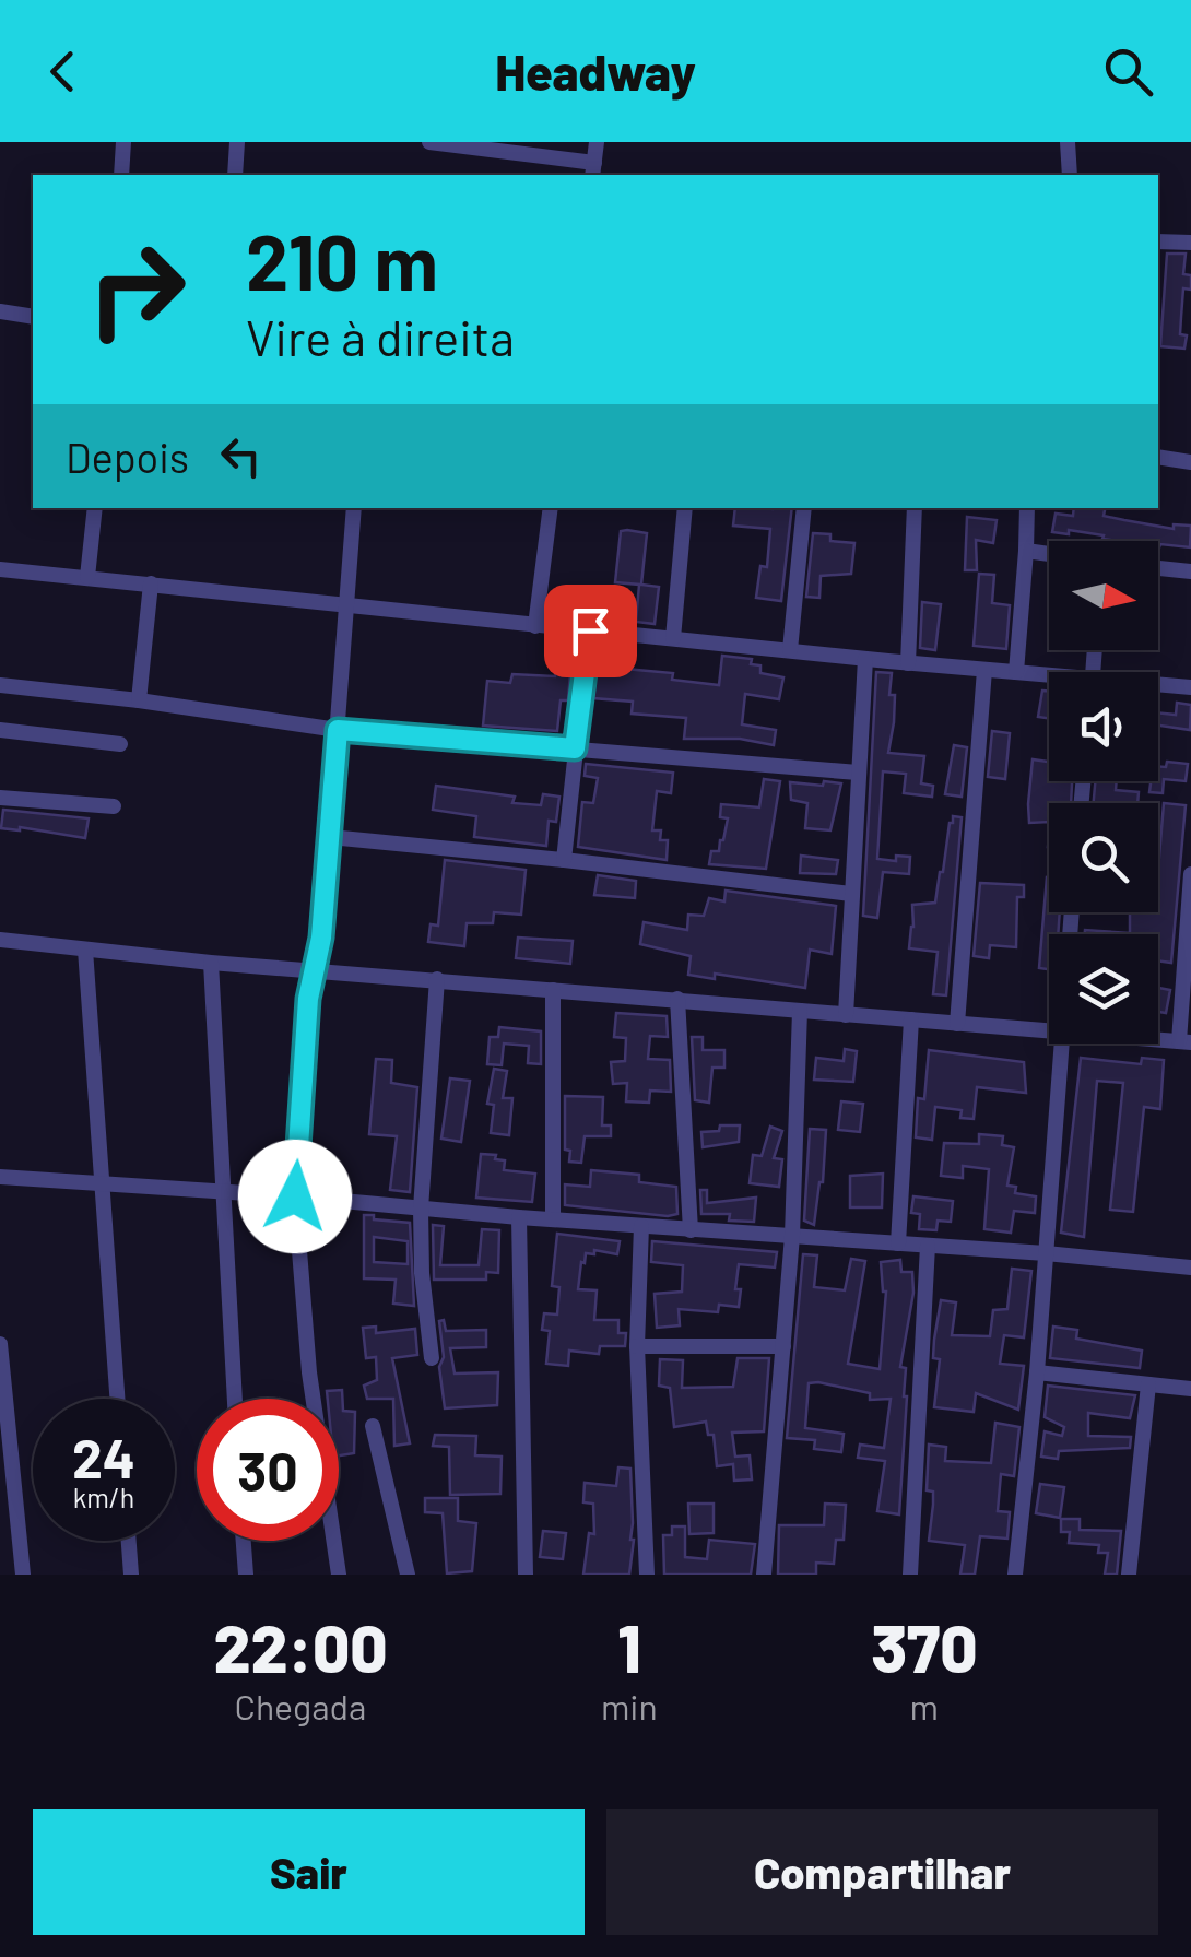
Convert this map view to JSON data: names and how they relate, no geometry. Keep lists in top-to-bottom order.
{
  "north": "right",
  "page": {
    "header": "Headway",
    "turn": ["210 m", "Vire à direita"],
    "then": "Depois",
    "speed": "24 km/h",
    "limit": "30",
    "eta": [
      "22:00",
      "Chegada",
      "1",
      "min",
      "370",
      "m"
    ],
    "buttons": ["Sair", "Compartilhar"]
  }
}
